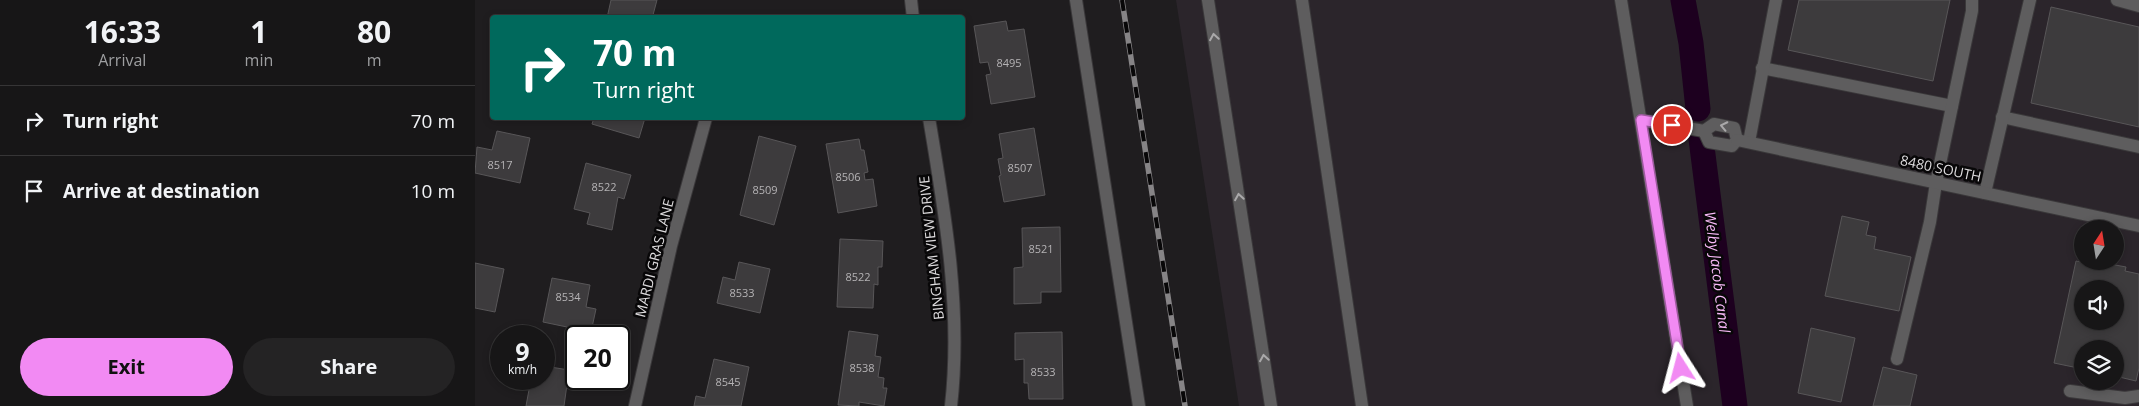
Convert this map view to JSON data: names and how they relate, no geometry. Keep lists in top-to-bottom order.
{
  "streets": {
    "street": ["8480 SOUTH", "BINGHAM VIEW DRIVE", "MARDI GRAS LANE"]
  },
  "water": ["Welby Jacob Canal"],
  "house_numbers": [
    "8495",
    "8517",
    "8507",
    "8506",
    "8522",
    "8509",
    "8521",
    "8522",
    "8533",
    "8534",
    "8538",
    "8533",
    "8545"
  ],
  "north": "top",
  "page": {
    "eta": [
      "16:33",
      "Arrival",
      "1",
      "min",
      "80",
      "m"
    ],
    "turn": ["70 m", "Turn right"],
    "list": [
      {
        "name": "Turn right",
        "value": "70 m"
      },
      {
        "name": "Arrive at destination",
        "value": "10 m"
      }
    ],
    "speed": "9 km/h",
    "limit": "20",
    "buttons": ["Exit", "Share"]
  }
}
